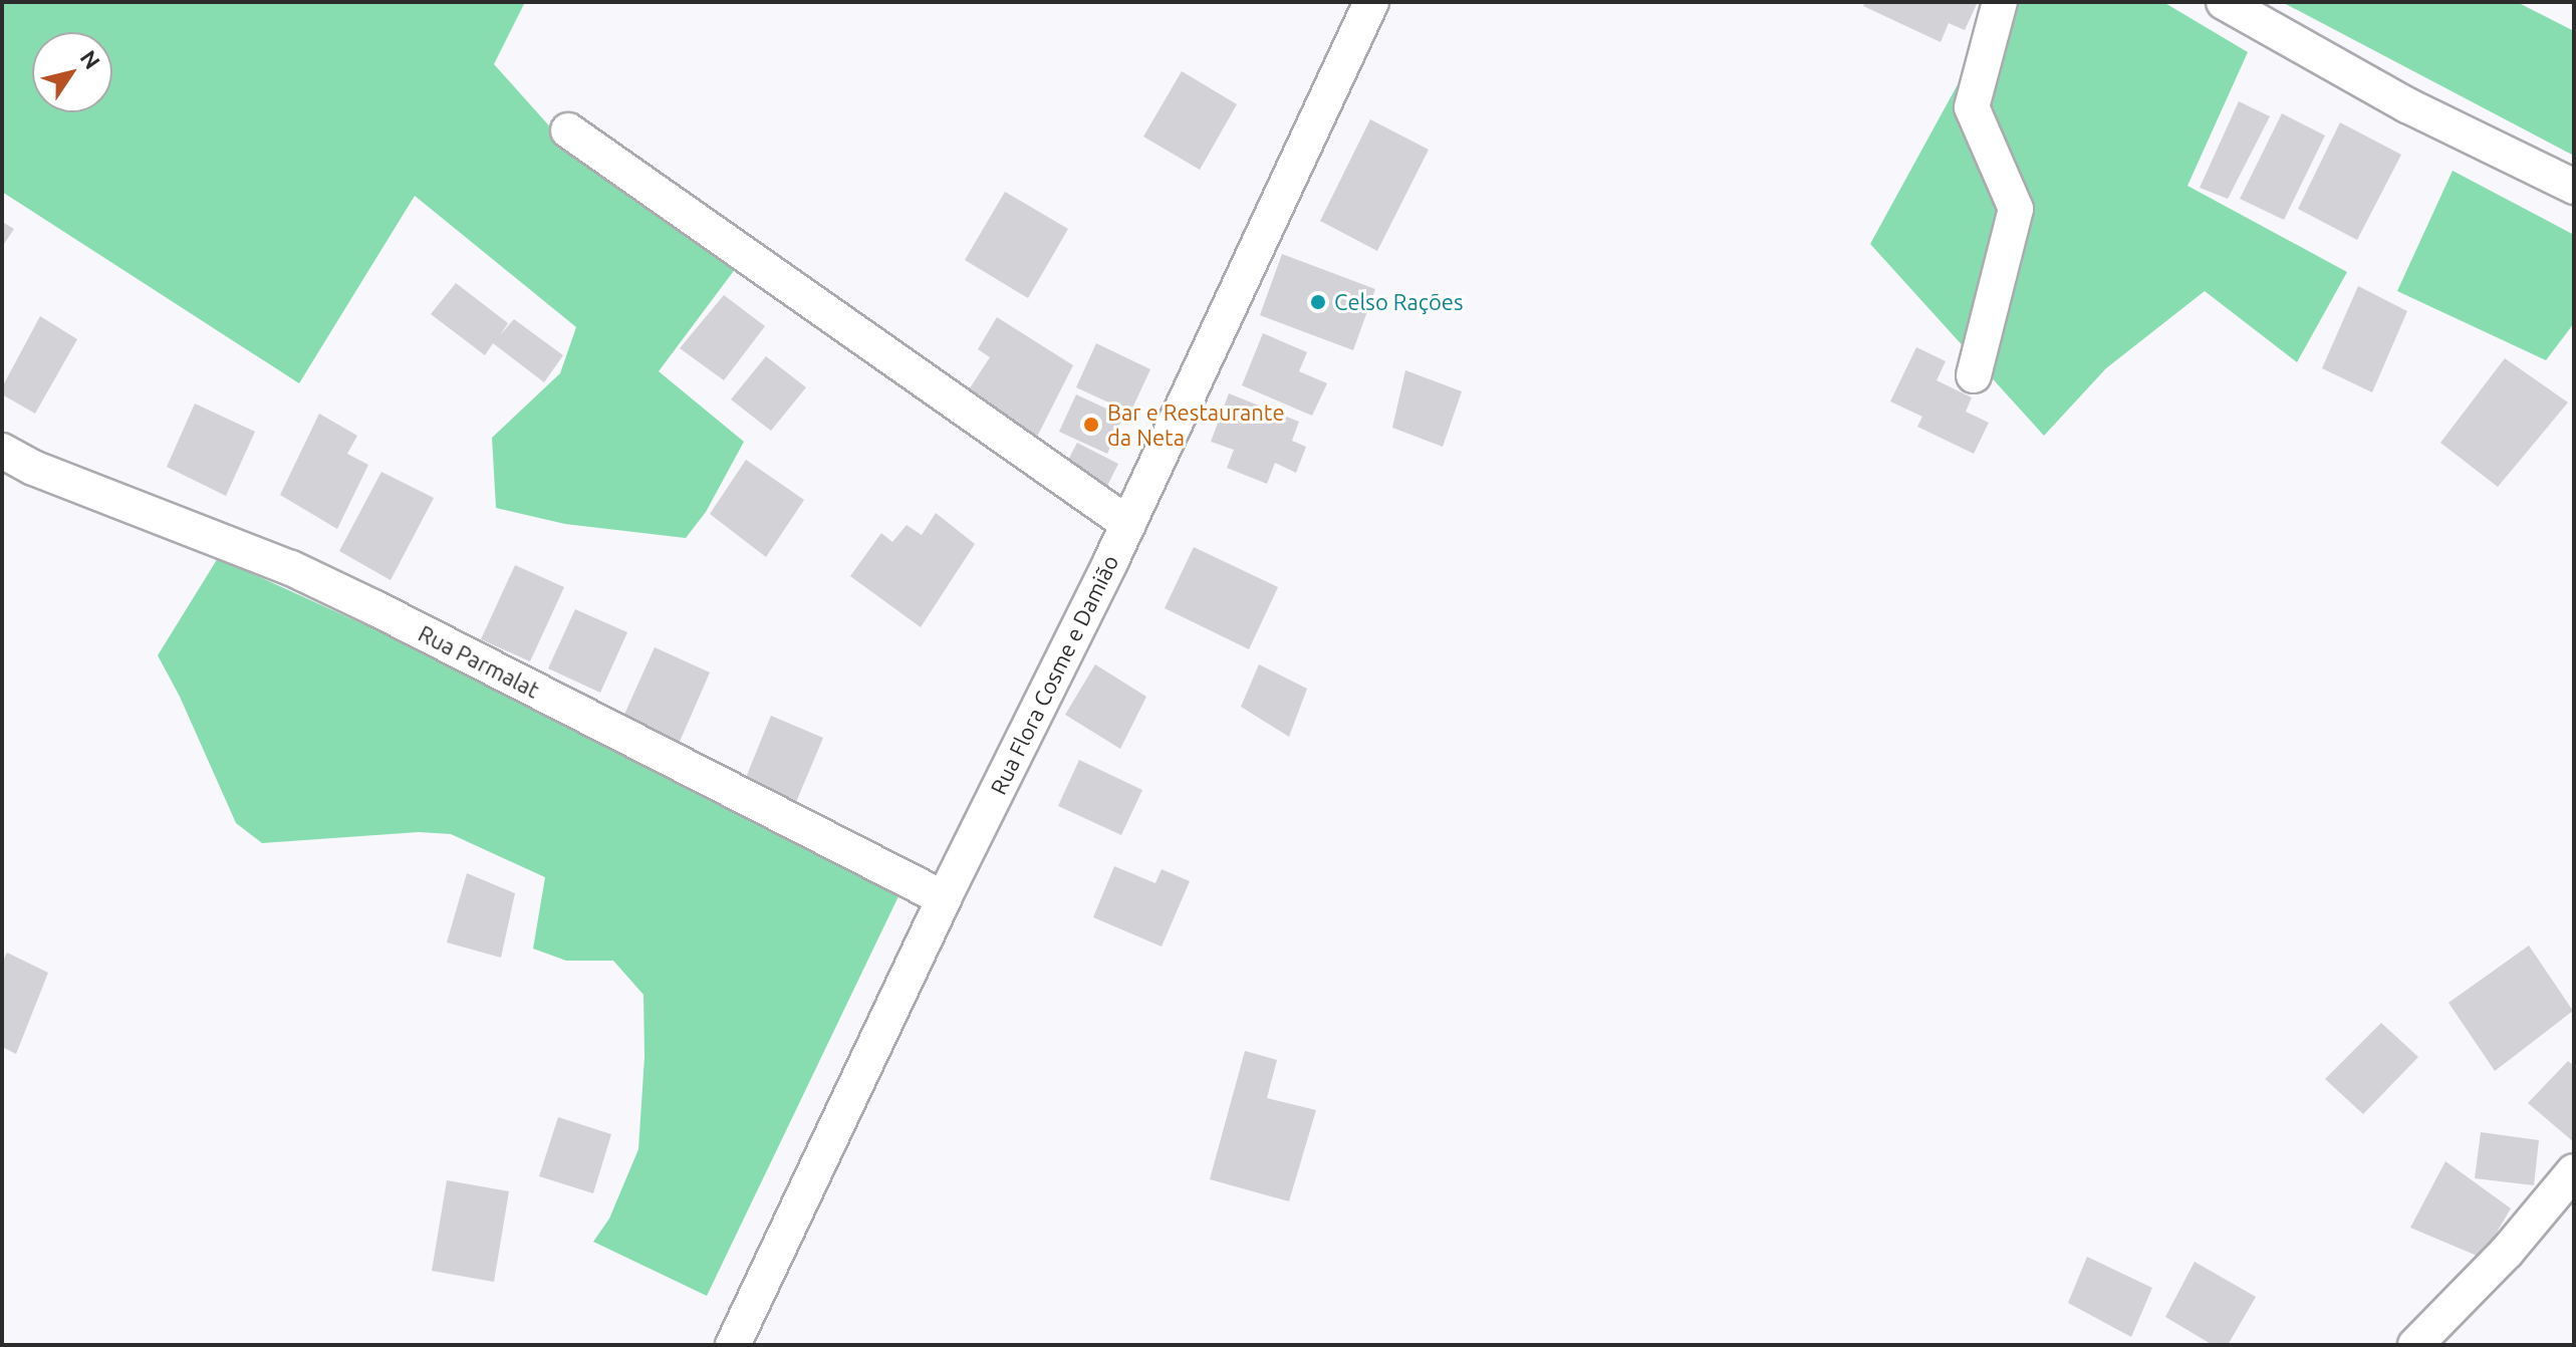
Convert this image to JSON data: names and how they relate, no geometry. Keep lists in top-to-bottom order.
{
  "streets": {
    "street": ["Rua Parmalat", "Rua Flora Cosme e Damião"]
  },
  "crossings": [
    ["Rua Parmalat", "Rua Flora Cosme e Damião"]
  ],
  "places": ["Celso Rações", "Bar e Restaurante da Neta"],
  "north": "top right"
}
